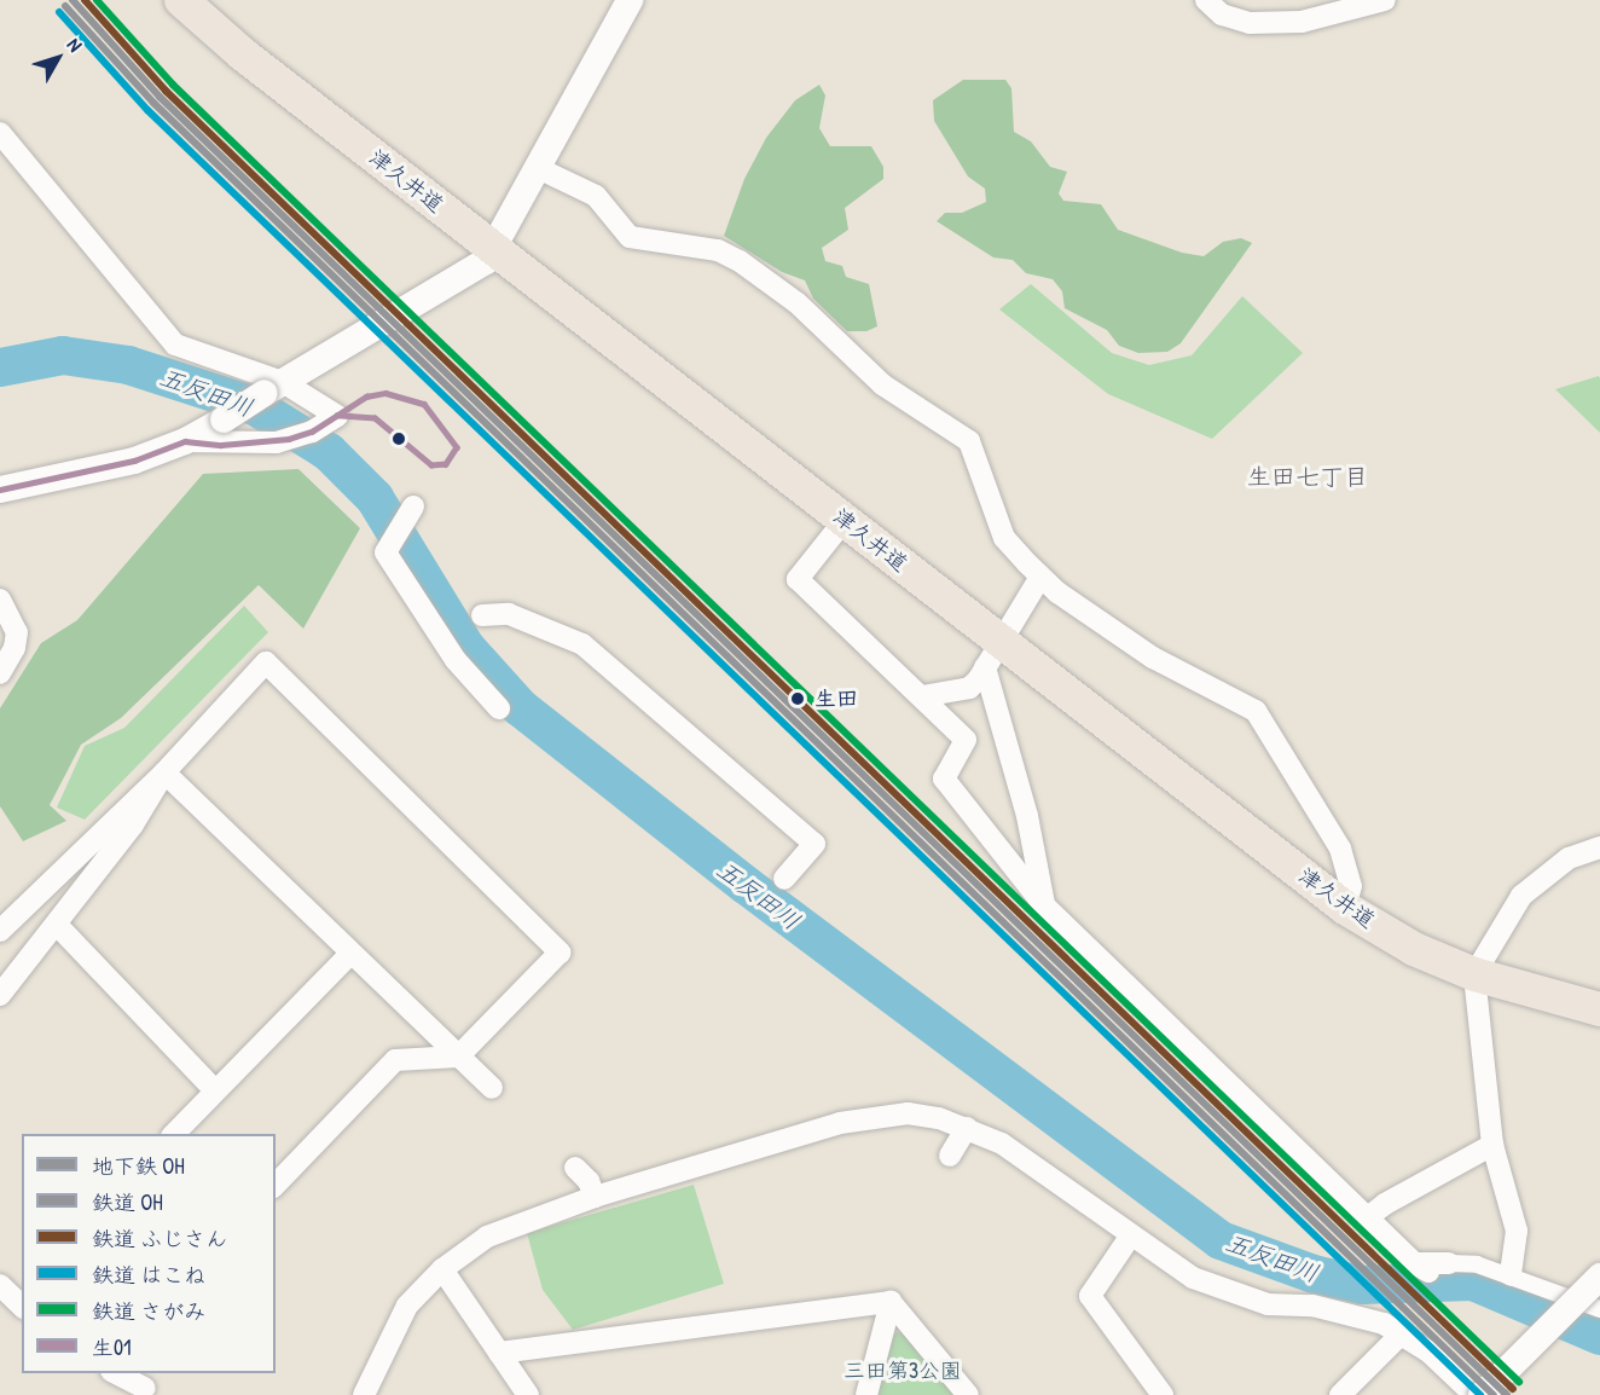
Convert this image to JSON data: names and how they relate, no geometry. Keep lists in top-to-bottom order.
{
  "streets": {
    "main road": ["津久井道"]
  },
  "districts": ["生田七丁目"],
  "water": ["五反田川"],
  "parks": ["三田第3公園"],
  "places": ["生田"],
  "lines": [
    "metro line OH",
    "rail line ふじさん",
    "rail line さがみ",
    "rail line OH",
    "rail line はこね",
    "transit line 生01"
  ],
  "legend": [
    "地下鉄 OH",
    "鉄道 OH",
    "鉄道 ふじさん",
    "鉄道 はこね",
    "鉄道 さがみ",
    "生01"
  ],
  "north": "top right"
}
